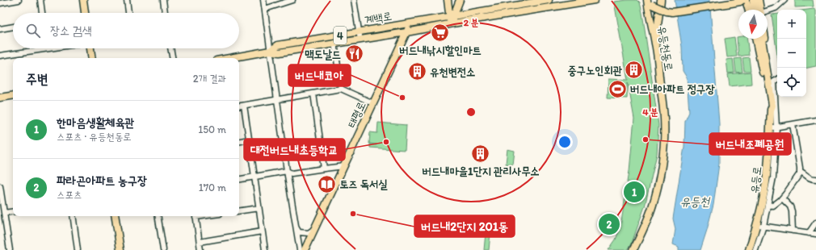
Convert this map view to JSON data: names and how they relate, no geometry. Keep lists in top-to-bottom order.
{
  "streets": {
    "main road": [
      "계백로",
      "4",
      "유등천동로",
      "태평로",
      "유등로"
    ]
  },
  "crossings": [
    ["계백로", "태평로"]
  ],
  "water": ["유등천"],
  "places": {
    "supermarket": ["버드내낚시할인마트"],
    "restaurant": ["맥도날드"],
    "building": ["중구노인회관", "유천변전소", "버드내마을1단지 관리사무소"],
    "sports": ["버드내아파트 정구장"],
    "other": [
      "버드내코아",
      "버드내조폐공원",
      "대전버드내초등학교",
      "버드내2단지 201동"
    ],
    "library": ["토즈 독서실"]
  },
  "north": "bottom",
  "page": {
    "map_buttons": ["+", "−"],
    "search": "장소 검색",
    "heading": ["주변", "2개 결과"],
    "list": [
      {
        "mark": "1",
        "name": "한마음생활체육관",
        "note": "스포츠 · 유등천동로",
        "value": "150 m"
      },
      {
        "mark": "2",
        "name": "파라곤아파트 농구장",
        "note": "스포츠",
        "value": "170 m"
      }
    ],
    "pins": ["1", "2"]
  },
  "rings": ["2 분", "4 분"]
}
